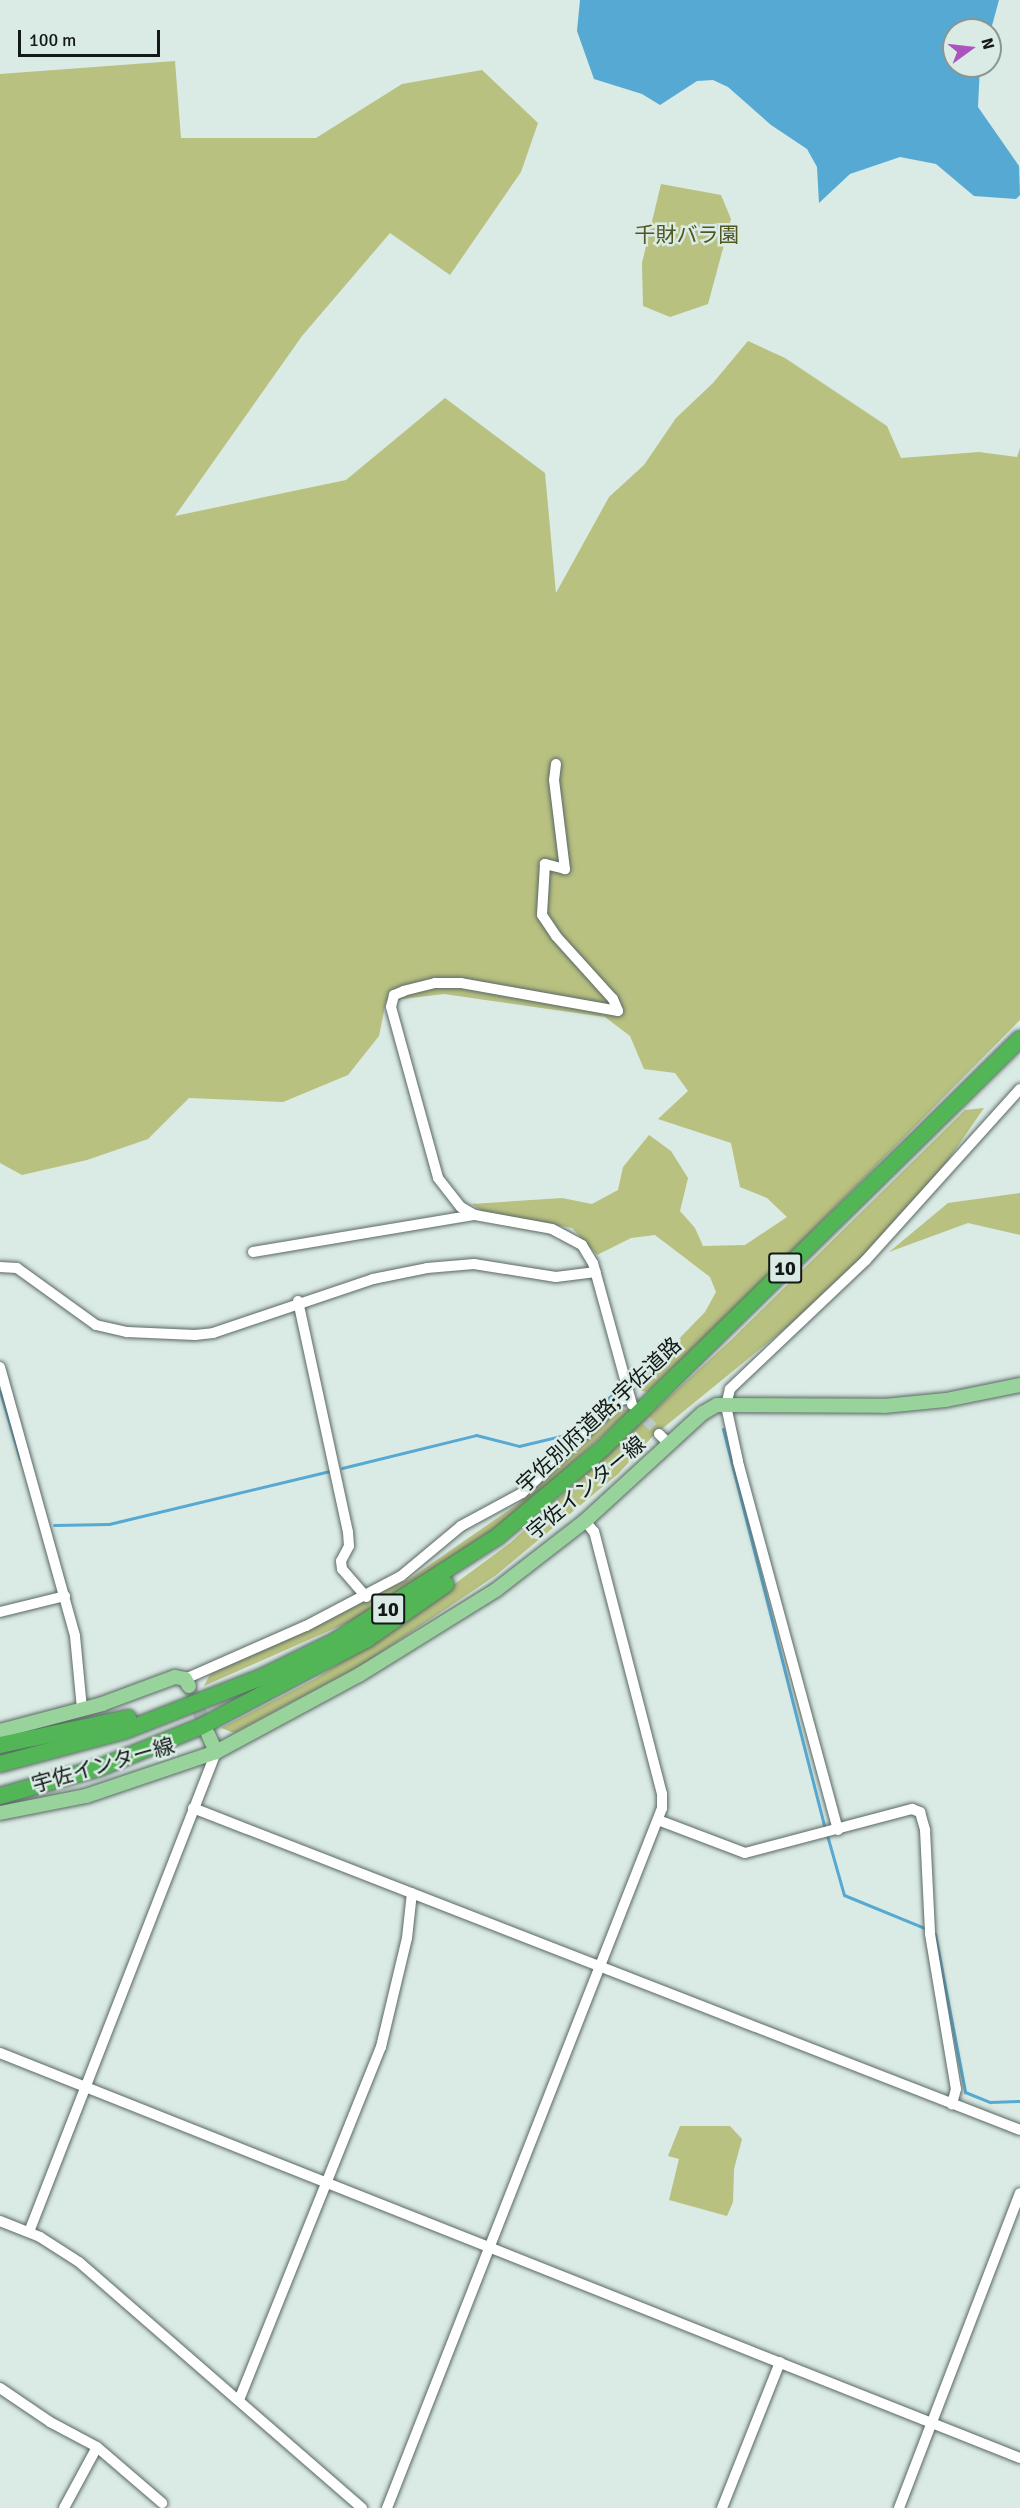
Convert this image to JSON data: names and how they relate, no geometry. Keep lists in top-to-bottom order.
{
  "streets": {
    "highway": ["10", "宇佐別府道路;宇佐道路"],
    "main road": ["宇佐インター線"]
  },
  "parks": ["千財バラ園"],
  "scale_bar": "100 m",
  "north": "right"
}
